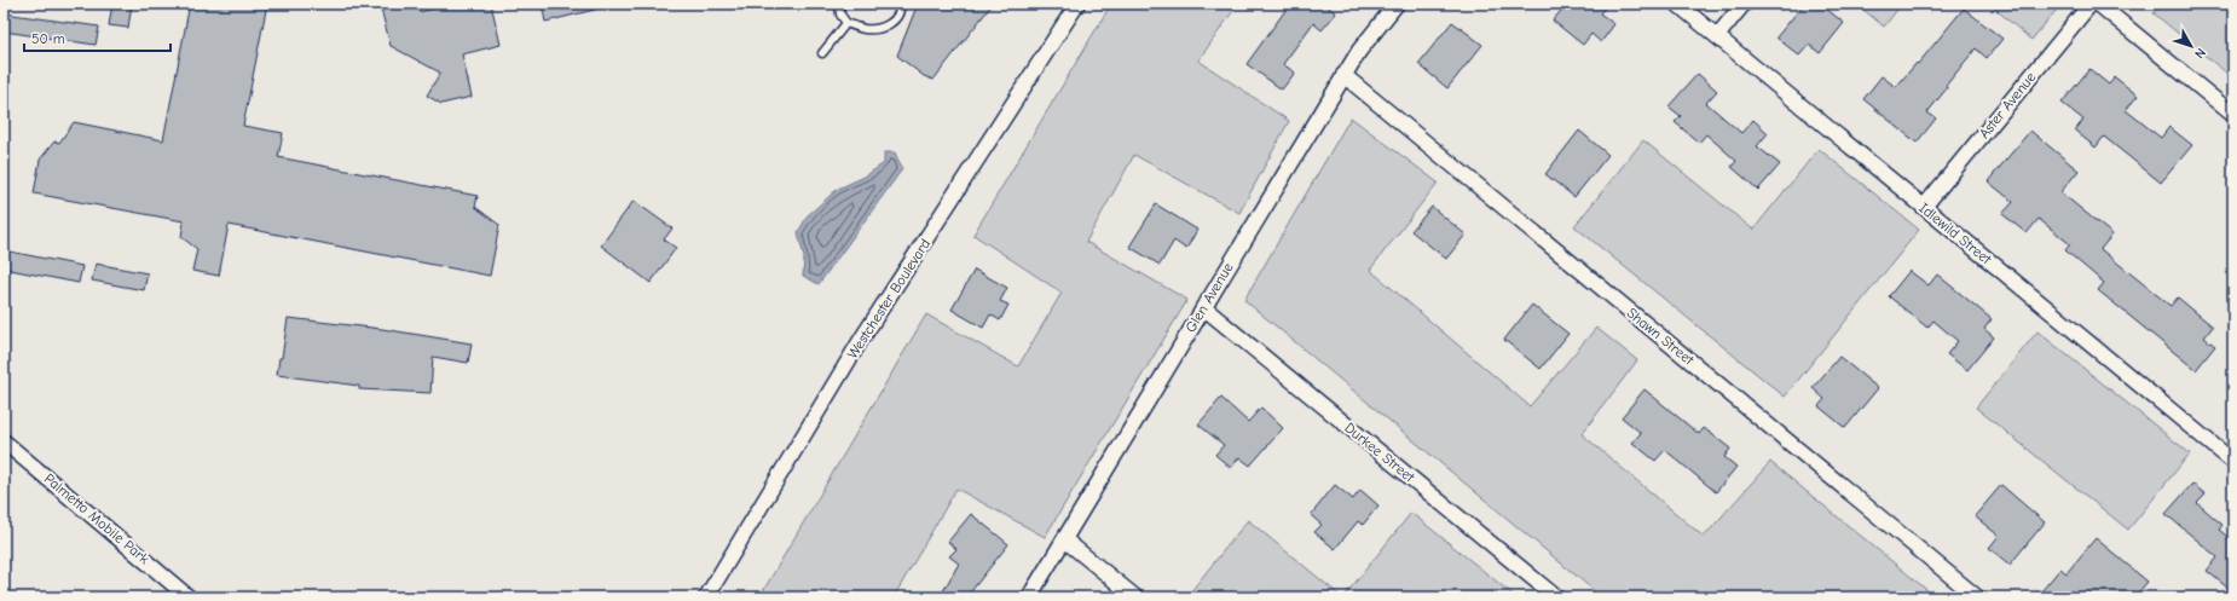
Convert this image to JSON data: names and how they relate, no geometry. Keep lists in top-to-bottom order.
{
  "streets": {
    "street": [
      "Aster Avenue",
      "Idlewild Street",
      "Glen Avenue",
      "Westchester Boulevard",
      "Shawn Street",
      "Durkee Street",
      "Palmetto Mobile Park"
    ]
  },
  "crossings": [
    ["Aster Avenue", "Idlewild Street"],
    ["Glen Avenue", "Shawn Street"],
    ["Glen Avenue", "Durkee Street"]
  ],
  "scale_bar": "50 m",
  "north": "bottom right"
}
